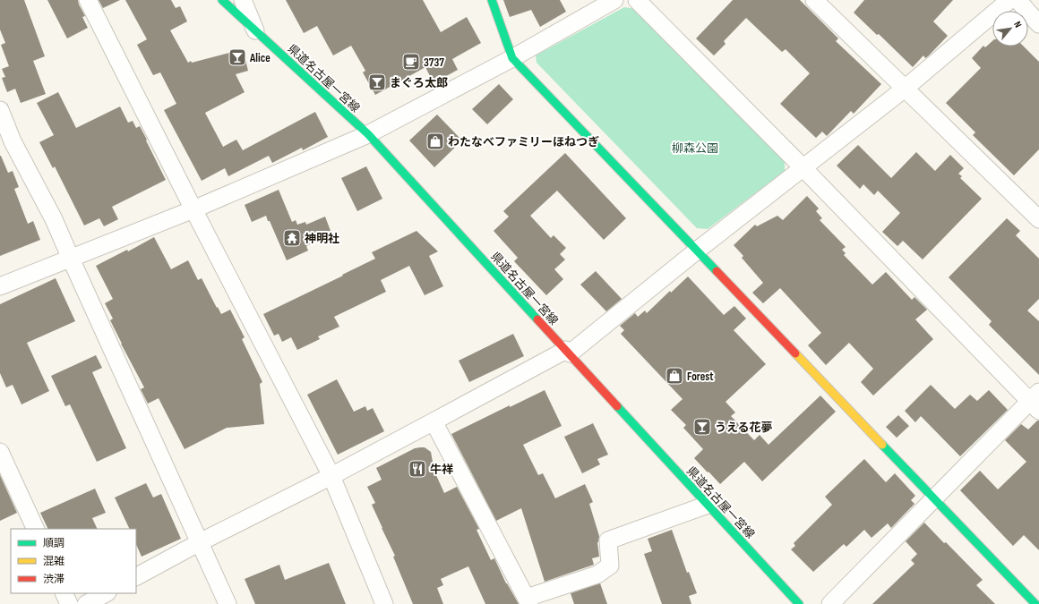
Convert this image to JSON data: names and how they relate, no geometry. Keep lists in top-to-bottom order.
{
  "streets": {
    "main road": ["県道名古屋一宮線"]
  },
  "parks": ["柳森公園"],
  "places": {
    "bar": ["Alice", "まぐろ太郎", "うえる花夢"],
    "cafe": ["3737"],
    "shop": ["わたなべファミリーほねつぎ", "Forest"],
    "temple": ["神明社"],
    "restaurant": ["牛祥"]
  },
  "legend": ["順調", "混雑", "渋滞"],
  "north": "top right"
}
